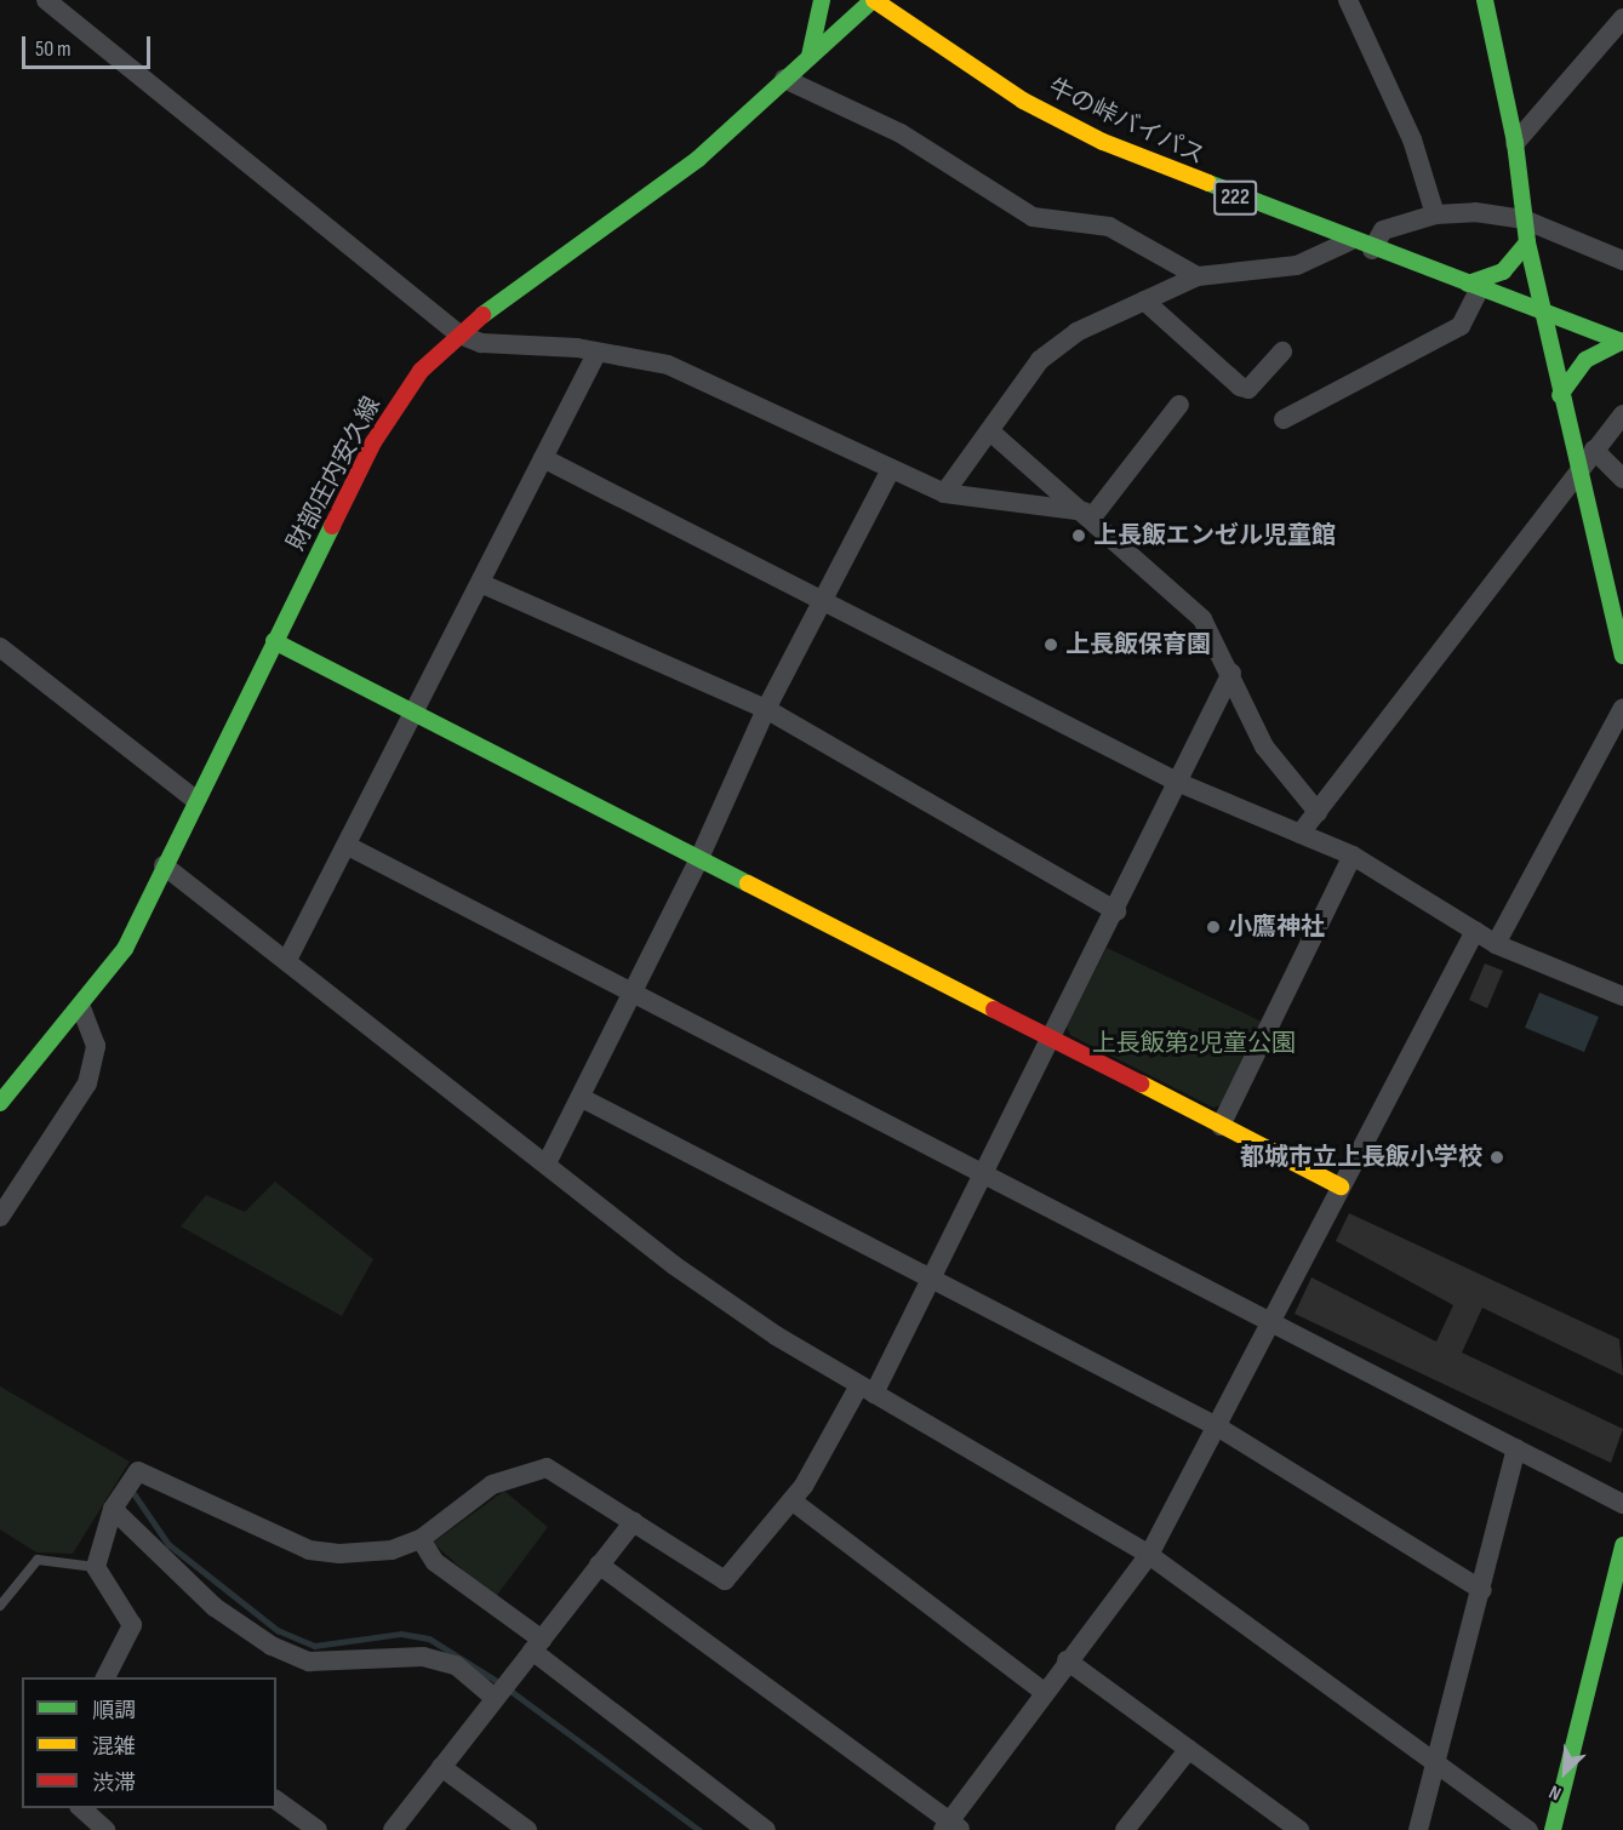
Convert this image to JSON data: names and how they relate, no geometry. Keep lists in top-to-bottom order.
{
  "streets": {
    "main road": ["牛の峠バイパス", "222", "財部庄内安久線"]
  },
  "crossings": [
    ["牛の峠バイパス", "財部庄内安久線"]
  ],
  "parks": ["上長飯第2児童公園"],
  "places": [
    "上長飯エンゼル児童館",
    "上長飯保育園",
    "小鷹神社",
    "都城市立上長飯小学校"
  ],
  "legend": ["順調", "混雑", "渋滞"],
  "scale_bar": "50 m",
  "north": "bottom left"
}
